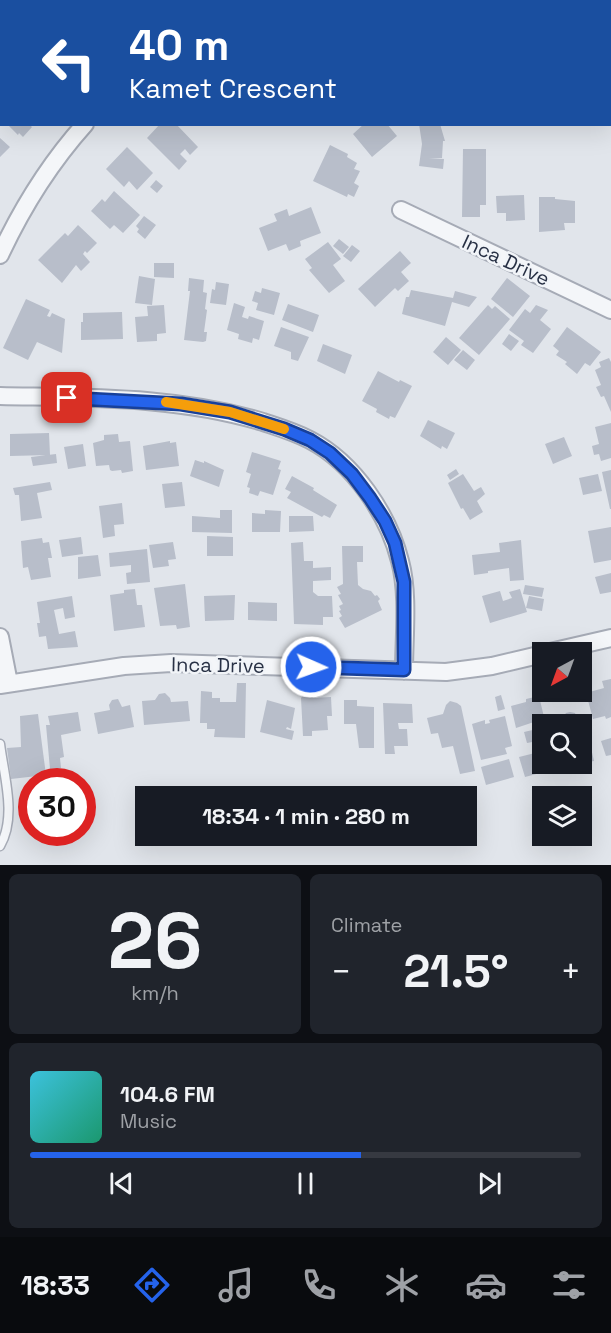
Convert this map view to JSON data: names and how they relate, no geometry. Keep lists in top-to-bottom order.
{
  "streets": {
    "street": ["Inca Drive"]
  },
  "north": "bottom left",
  "page": {
    "turn": ["40 m", "Kamet Crescent"],
    "limit": "30",
    "trip": "18:34 · 1 min · 280 m",
    "tile": [
      ["26", "km/h"],
      "Climate"
    ],
    "heat": ["−", "21.5°", "+"],
    "song": ["104.6 FM", "Music"],
    "tabs": "18:33"
  }
}
